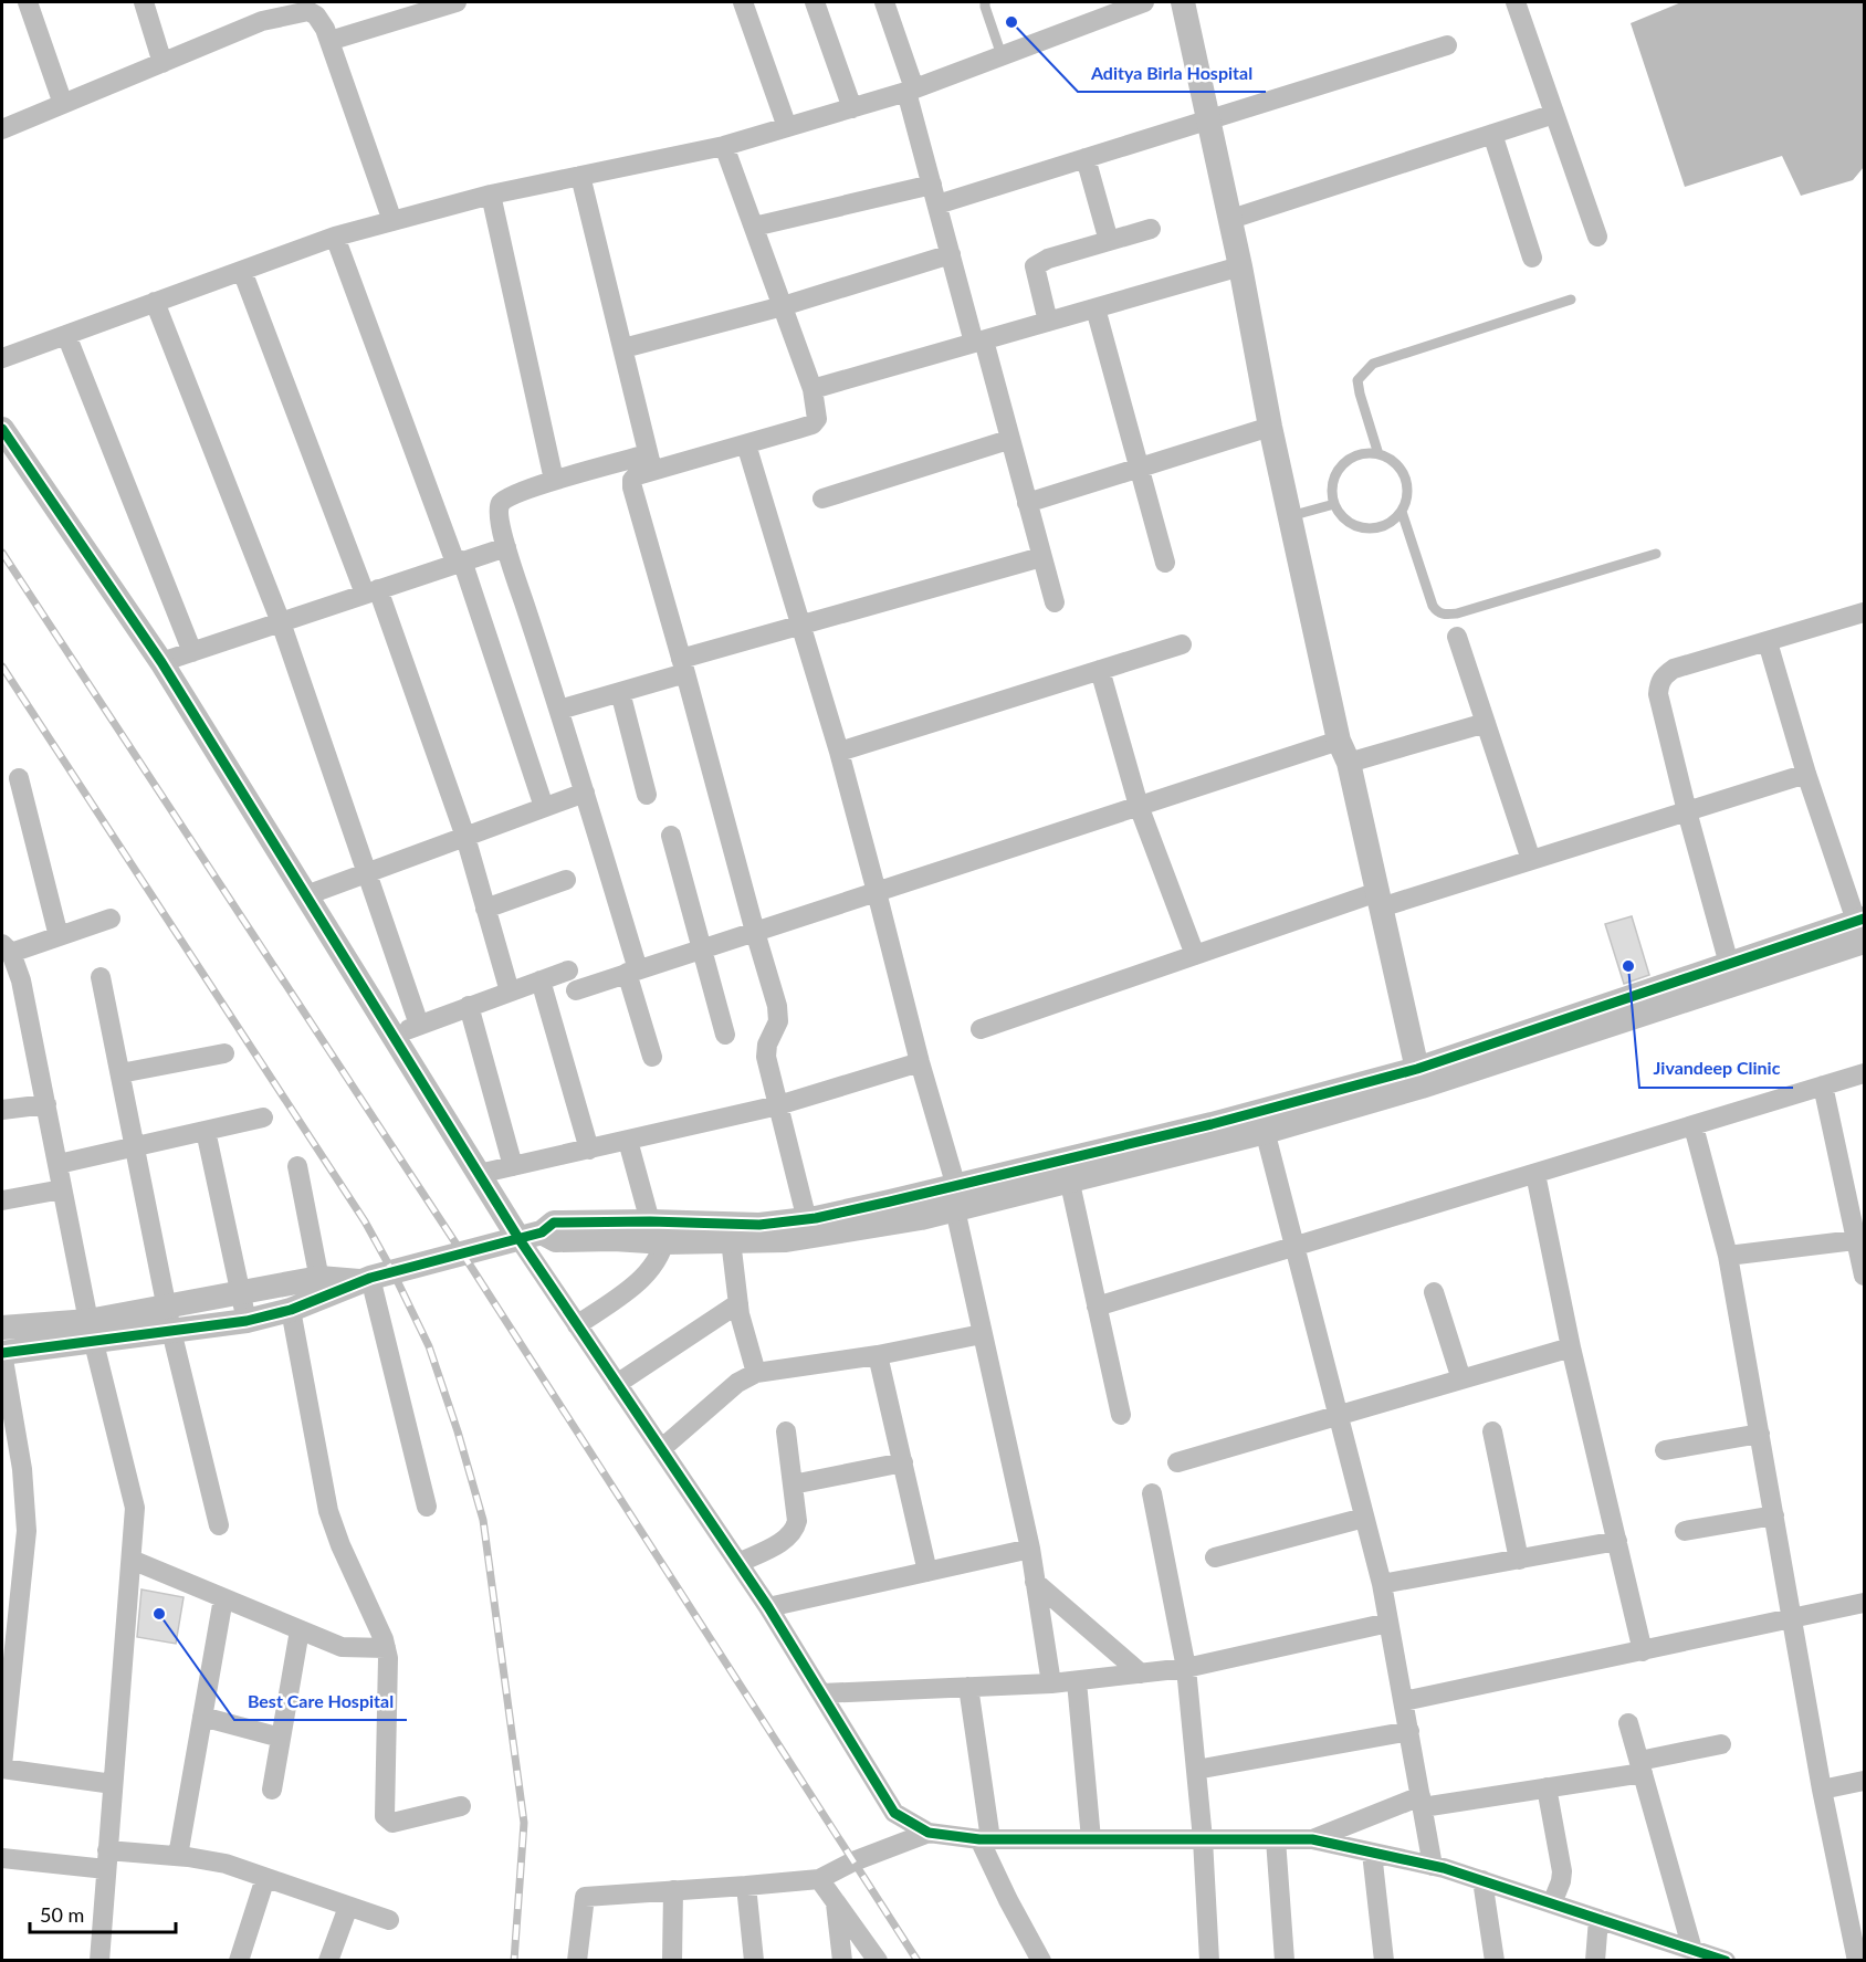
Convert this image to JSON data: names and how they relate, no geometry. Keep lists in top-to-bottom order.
{
  "places": ["Aditya Birla Hospital", "Jivandeep Clinic", "Best Care Hospital"],
  "scale_bar": "50 m"
}
